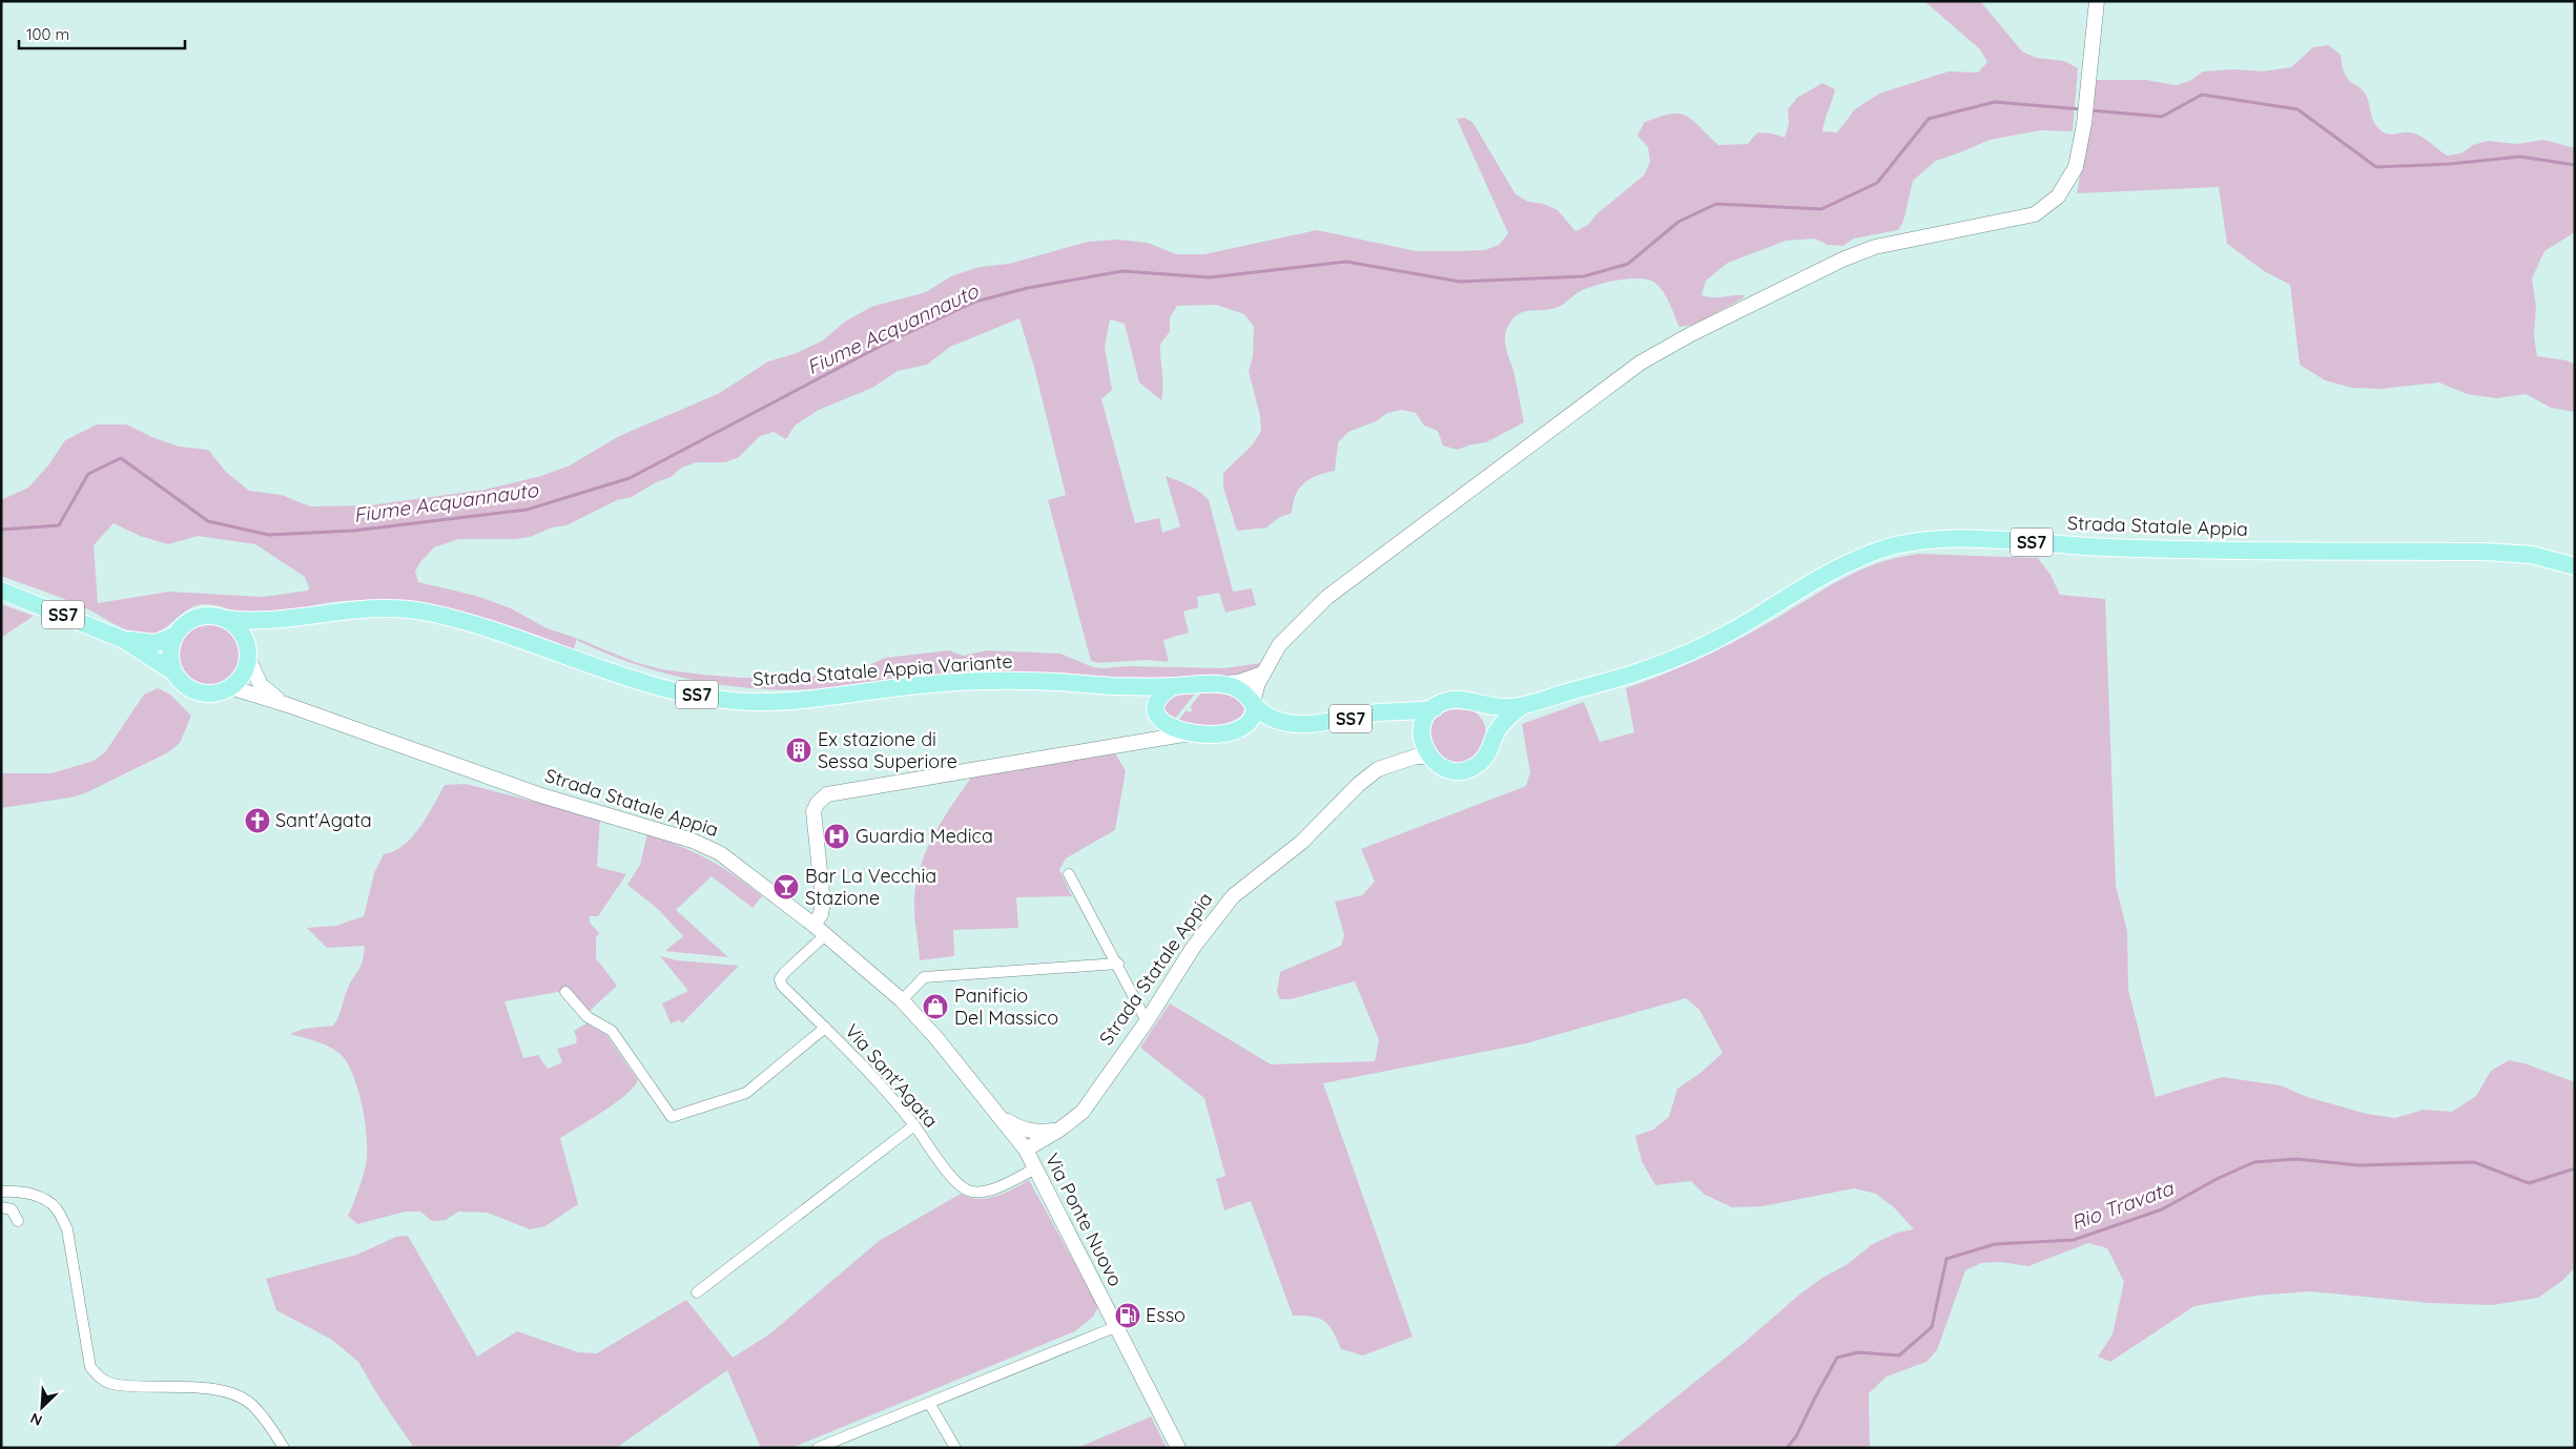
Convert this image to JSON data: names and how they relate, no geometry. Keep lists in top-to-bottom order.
{
  "streets": {
    "main road": ["Strada Statale Appia", "SS7", "Strada Statale Appia Variante"],
    "street": ["Via Sant'Agata", "Via Ponte Nuovo"]
  },
  "crossings": [
    ["Strada Statale Appia", "SS7"],
    ["Strada Statale Appia", "Strada Statale Appia Variante"],
    ["Strada Statale Appia", "Via Sant'Agata"],
    ["Strada Statale Appia", "Via Ponte Nuovo"],
    ["SS7", "Strada Statale Appia Variante"],
    ["Via Sant'Agata", "Via Ponte Nuovo"]
  ],
  "water": ["Fiume Acquannauto", "Rio Travata"],
  "places": {
    "building": ["Ex stazione di Sessa Superiore"],
    "church": ["Sant'Agata"],
    "hospital": ["Guardia Medica"],
    "bar": ["Bar La Vecchia Stazione"],
    "shop": ["Panificio Del Massico"],
    "fuel station": ["Esso"]
  },
  "scale_bar": "100 m",
  "north": "bottom left"
}
